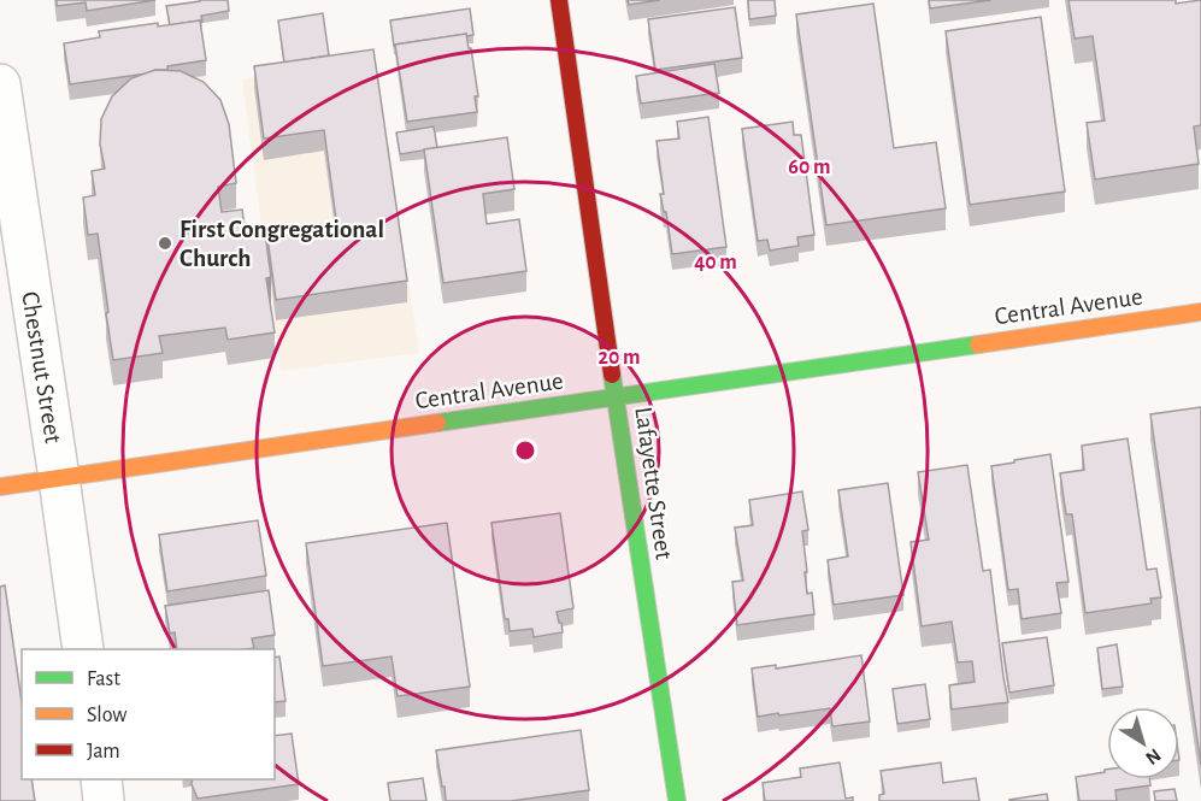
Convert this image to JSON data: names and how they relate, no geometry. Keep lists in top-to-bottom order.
{
  "streets": {
    "street": ["Central Avenue", "Chestnut Street", "Lafayette Street"]
  },
  "crossings": [
    ["Central Avenue", "Chestnut Street"],
    ["Central Avenue", "Lafayette Street"]
  ],
  "places": ["First Congregational Church"],
  "legend": ["Fast", "Slow", "Jam"],
  "north": "bottom right",
  "rings": ["60 m", "40 m", "20 m"]
}
